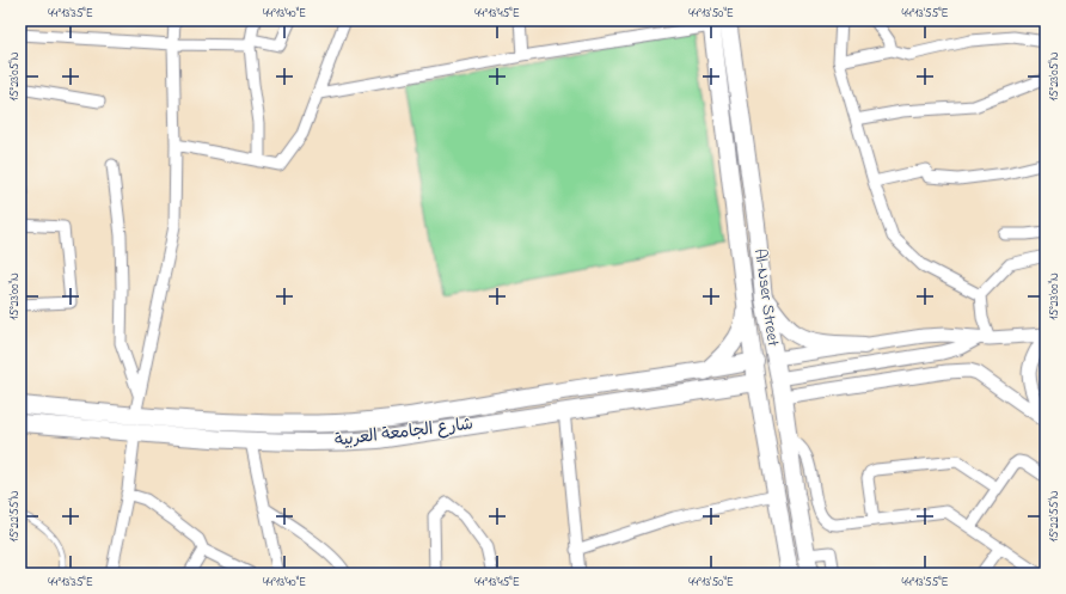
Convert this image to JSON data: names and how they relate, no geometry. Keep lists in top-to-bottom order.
{
  "streets": {
    "main road": ["Al-Nser Street", "شارع الجامعة العربية"]
  },
  "crossings": [
    ["Al-Nser Street", "شارع الجامعة العربية"]
  ],
  "coordinates": [
    "44°13'35\"E",
    "44°13'40\"E",
    "44°13'45\"E",
    "44°13'50\"E",
    "44°13'55\"E",
    "15°23'05\"N",
    "15°23'00\"N",
    "15°22'55\"N"
  ]
}
